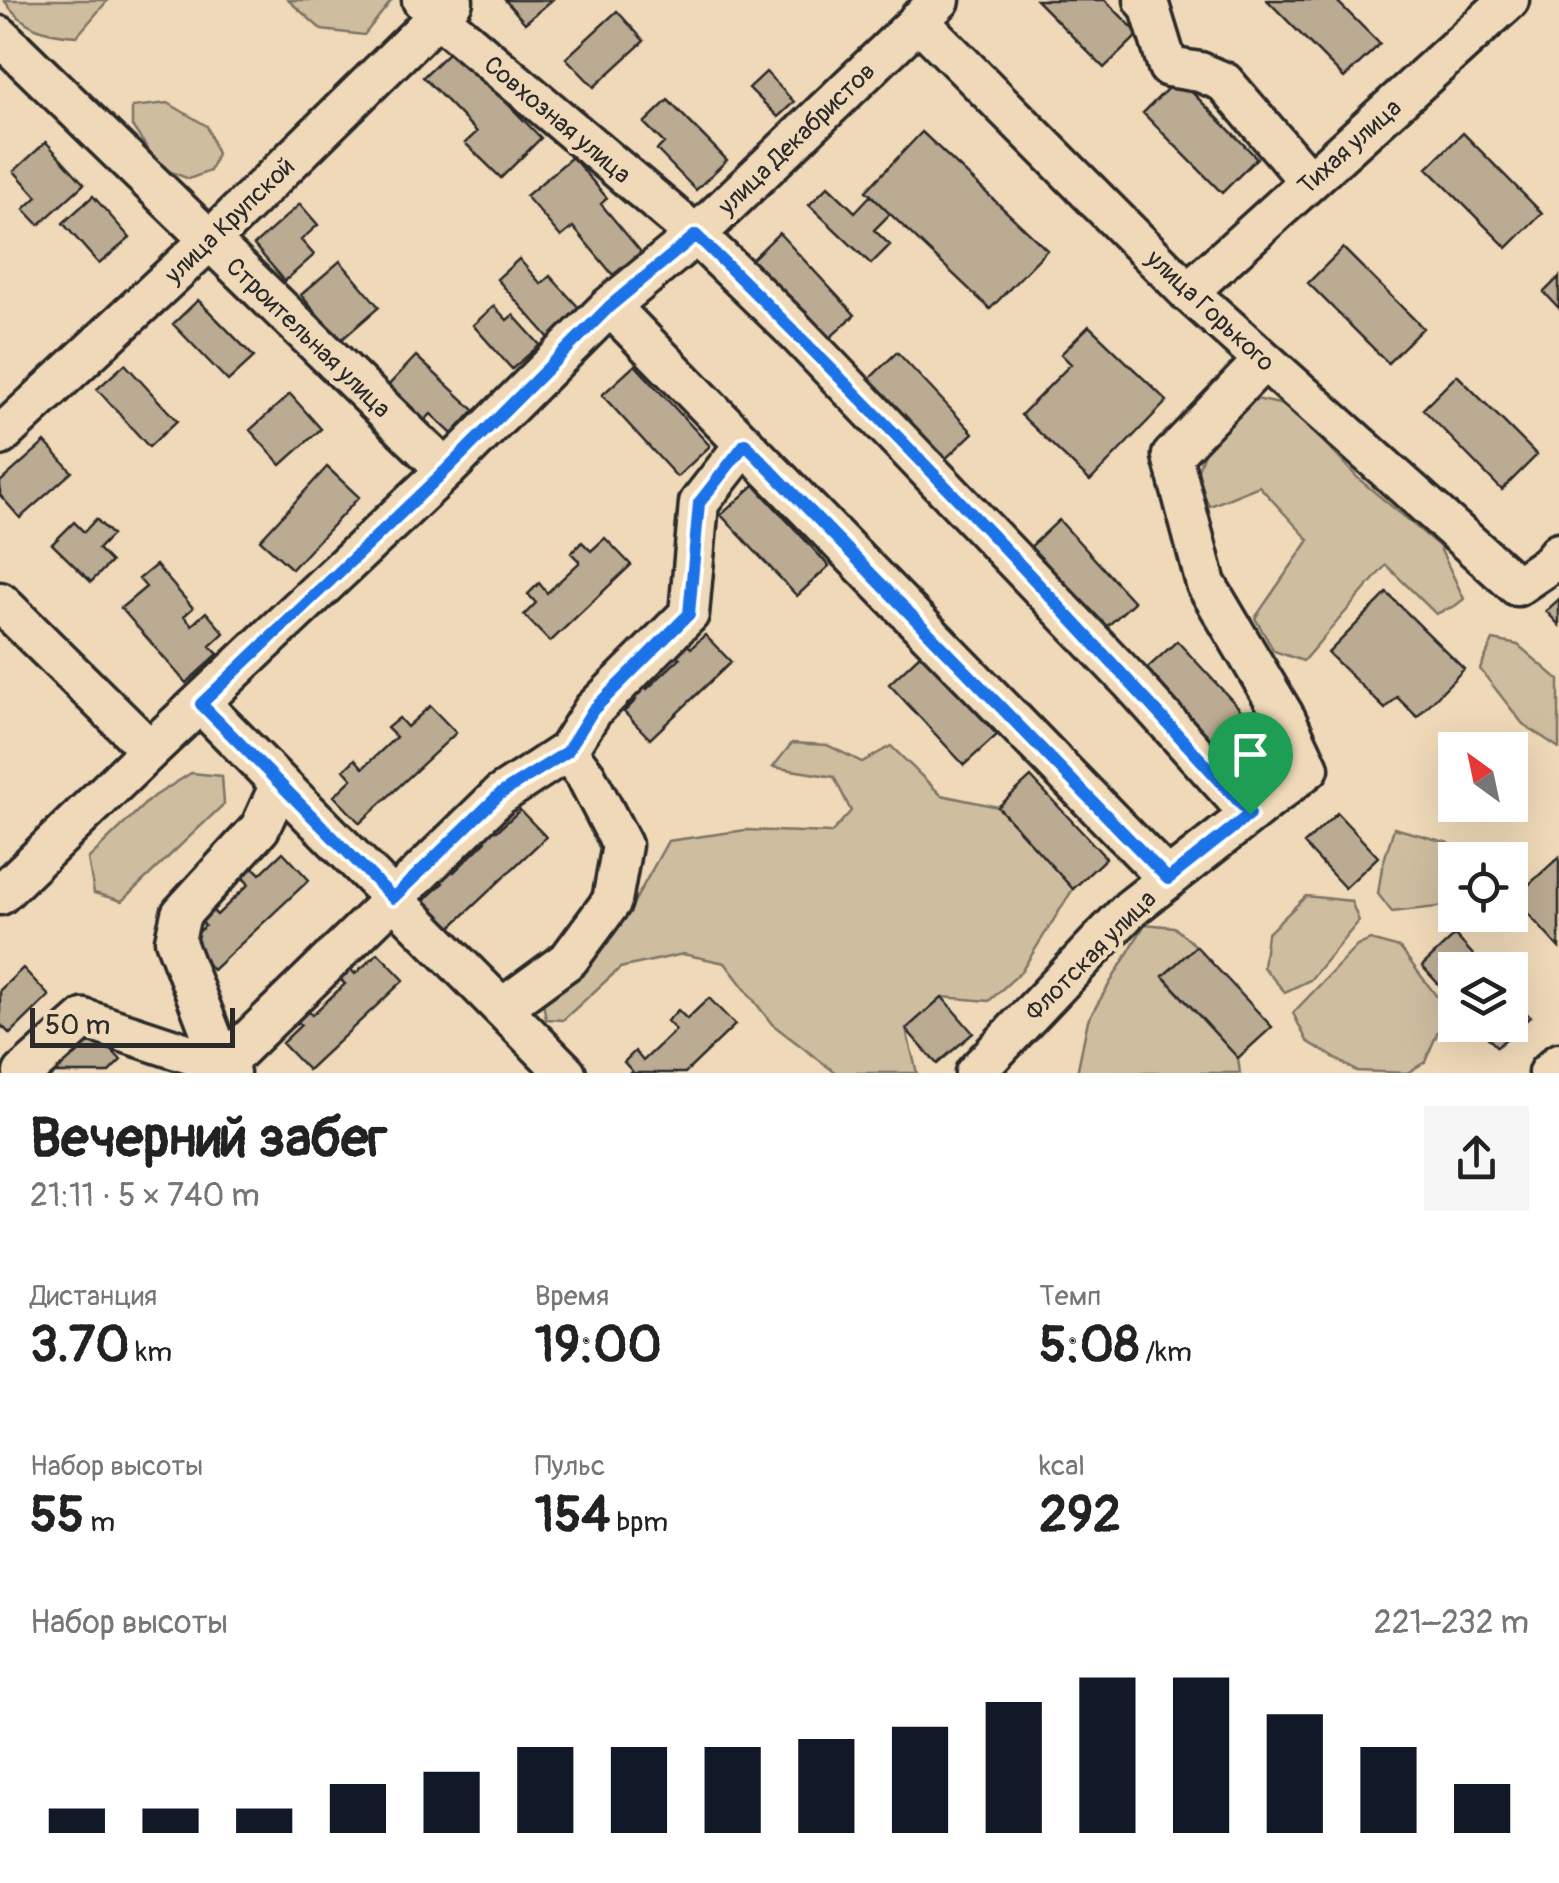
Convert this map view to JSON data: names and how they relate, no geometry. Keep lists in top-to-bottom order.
{
  "streets": {
    "street": [
      "Совхозная улица",
      "улица Декабристов",
      "Тихая улица",
      "улица Крупской",
      "улица Горького",
      "Строительная улица",
      "Флотская улица"
    ]
  },
  "crossings": [
    ["Совхозная улица", "улица Декабристов"],
    ["Совхозная улица", "улица Крупской"],
    ["Совхозная улица", "Флотская улица"],
    ["улица Декабристов", "улица Горького"],
    ["улица Декабристов", "Строительная улица"],
    ["Тихая улица", "улица Горького"],
    ["улица Крупской", "Строительная улица"],
    ["улица Горького", "Флотская улица"]
  ],
  "scale_bar": "50 m",
  "north": "top left",
  "page": {
    "scale": "50 m",
    "heading": ["Вечерний забег", "21:11 · 5 × 740 m"],
    "stats": [
      ["Дистанция", "3.70 km"],
      ["Время", "19:00"],
      ["Темп", "5:08 /km"],
      ["Набор высоты", "55 m"],
      ["Пульс", "154 bpm"],
      ["kcal", "292"]
    ],
    "chart": ["Набор высоты", "221–232 m"]
  }
}
